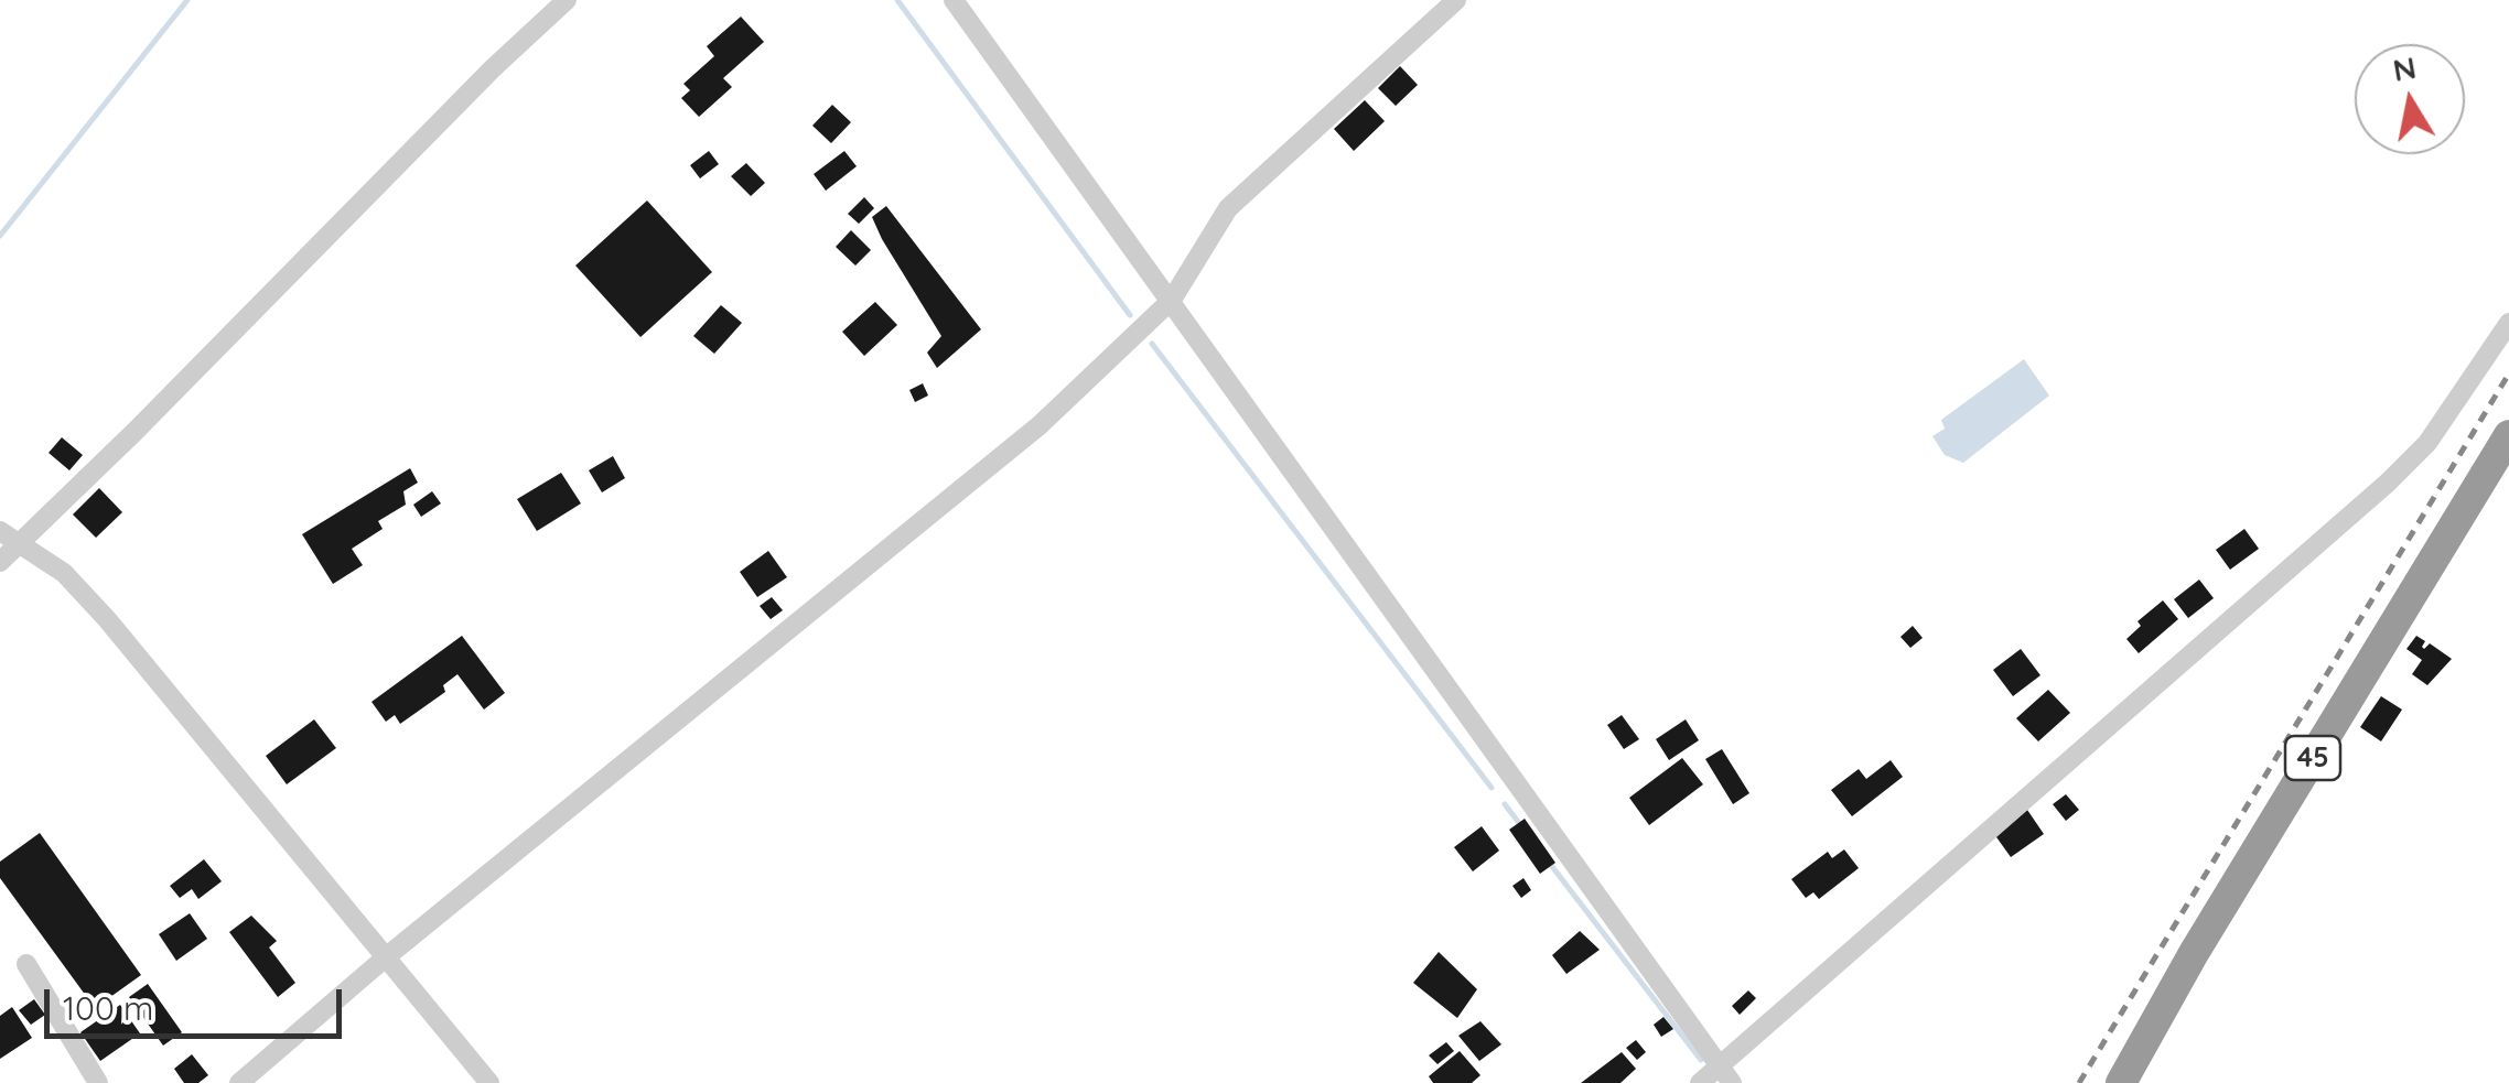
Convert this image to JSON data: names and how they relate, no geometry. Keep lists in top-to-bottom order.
{
  "streets": {
    "highway": ["45"]
  },
  "scale_bar": "100 m",
  "north": "top"
}
